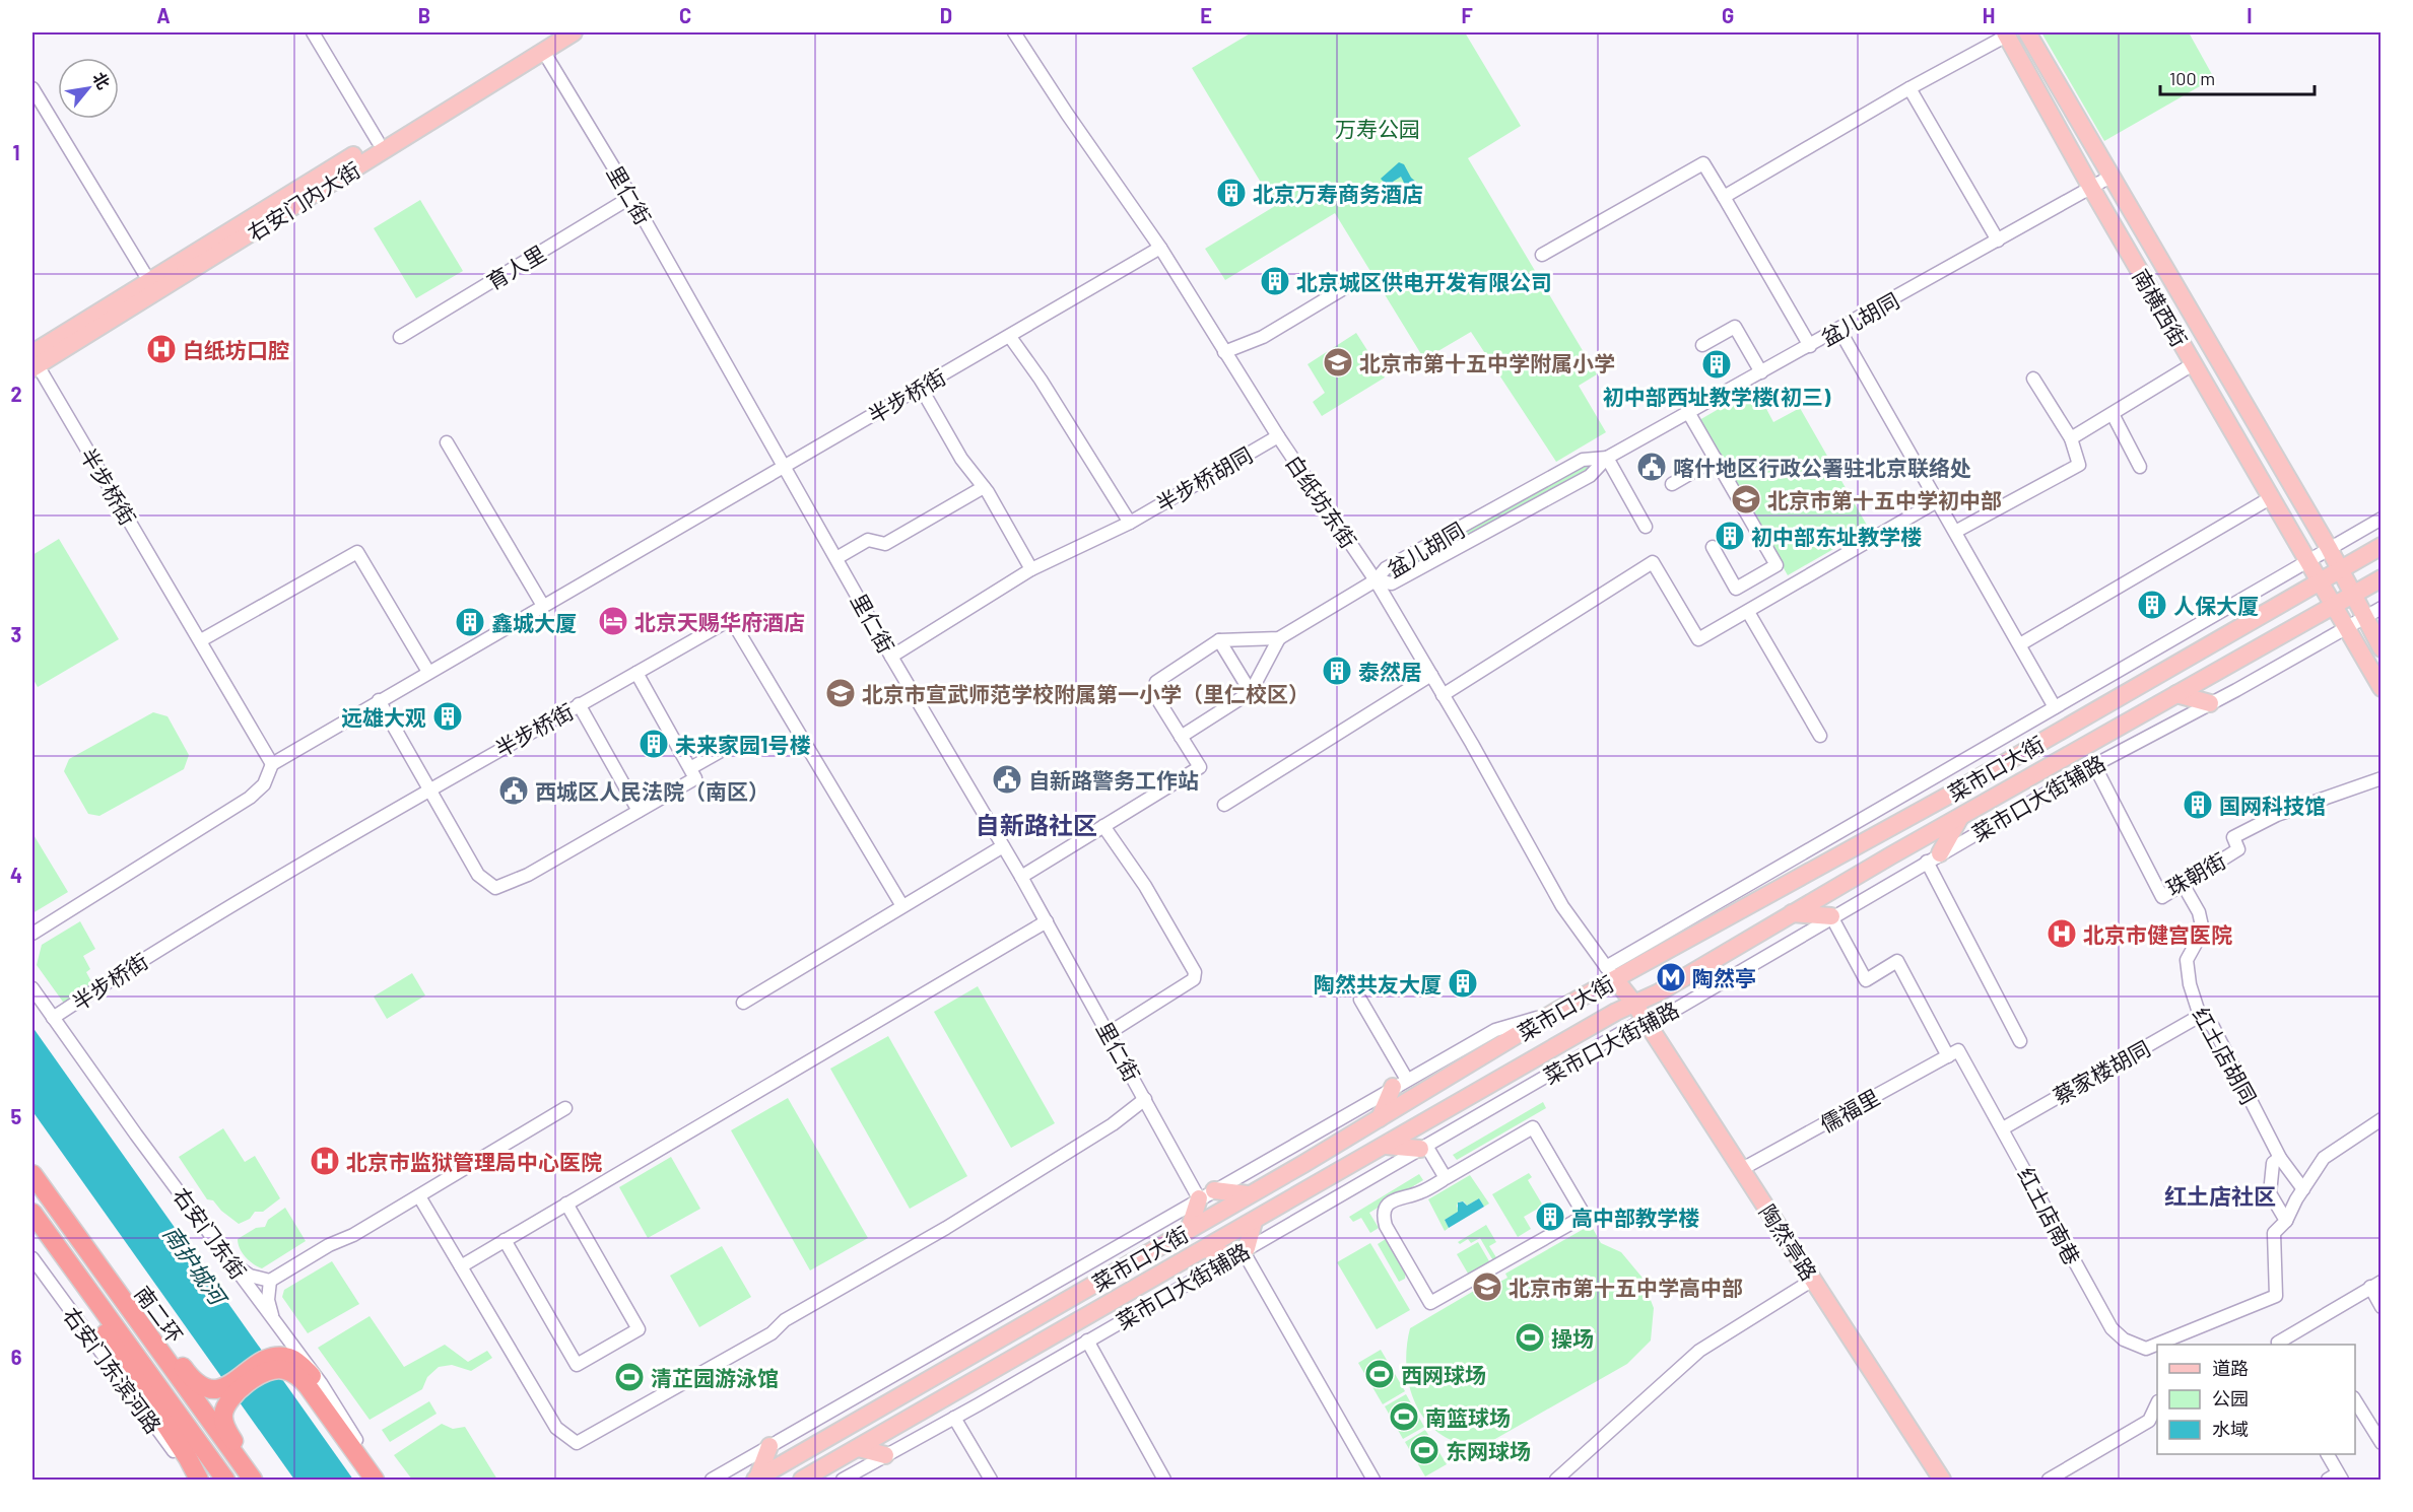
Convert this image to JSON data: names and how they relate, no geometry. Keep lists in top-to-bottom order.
{
  "streets": {
    "highway": ["南二环"],
    "main road": [
      "右安门内大街",
      "南横西街",
      "菜市口大街",
      "陶然亭路"
    ],
    "street": [
      "里仁街",
      "育人里",
      "盆儿胡同",
      "半步桥街",
      "半步桥胡同",
      "白纸坊东街",
      "菜市口大街辅路",
      "珠朝街",
      "红土店胡同",
      "蔡家楼胡同",
      "儒福里",
      "红土店南巷",
      "右安门东街",
      "右安门东滨河路"
    ]
  },
  "crossings": [
    ["里仁街", "右安门内大街"],
    ["里仁街", "育人里"],
    ["里仁街", "半步桥街"],
    ["里仁街", "半步桥胡同"],
    ["右安门内大街", "半步桥街"],
    ["南横西街", "盆儿胡同"],
    ["南横西街", "菜市口大街"],
    ["南横西街", "菜市口大街辅路"],
    ["盆儿胡同", "白纸坊东街"],
    ["半步桥街", "白纸坊东街"],
    ["半步桥街", "右安门东街"],
    ["半步桥胡同", "白纸坊东街"],
    ["白纸坊东街", "菜市口大街"],
    ["白纸坊东街", "陶然亭路"],
    ["菜市口大街", "陶然亭路"],
    ["菜市口大街辅路", "珠朝街"],
    ["菜市口大街辅路", "红土店南巷"],
    ["菜市口大街辅路", "陶然亭路"],
    ["珠朝街", "红土店胡同"],
    ["红土店胡同", "蔡家楼胡同"],
    ["蔡家楼胡同", "红土店南巷"],
    ["儒福里", "红土店南巷"],
    ["儒福里", "陶然亭路"]
  ],
  "districts": ["自新路社区", "红土店社区"],
  "water": ["南护城河"],
  "parks": ["万寿公园"],
  "places": {
    "building": [
      "北京万寿商务酒店",
      "北京城区供电开发有限公司",
      "初中部西址教学楼(初三)",
      "初中部东址教学楼",
      "人保大厦",
      "鑫城大厦",
      "泰然居",
      "远雄大观",
      "未来家园1号楼",
      "国网科技馆",
      "陶然共友大厦",
      "高中部教学楼"
    ],
    "hospital": ["白纸坊口腔", "北京市健宫医院", "北京市监狱管理局中心医院"],
    "school or university": [
      "北京市第十五中学附属小学",
      "北京市第十五中学初中部",
      "北京市宣武师范学校附属第一小学（里仁校区）",
      "北京市第十五中学高中部"
    ],
    "public building": ["喀什地区行政公署驻北京联络处", "自新路警务工作站", "西城区人民法院（南区）"],
    "hotel": ["北京天赐华府酒店"],
    "metro station": ["陶然亭"],
    "sports": [
      "操场",
      "西网球场",
      "清芷园游泳馆",
      "南篮球场",
      "东网球场"
    ]
  },
  "legend": ["道路", "公园", "水域"],
  "scale_bar": "100 m",
  "north": "top right",
  "grid": {
    "columns": [
      "A",
      "B",
      "C",
      "D",
      "E",
      "F",
      "G",
      "H",
      "I"
    ],
    "rows": [
      "1",
      "2",
      "3",
      "4",
      "5",
      "6"
    ]
  }
}
